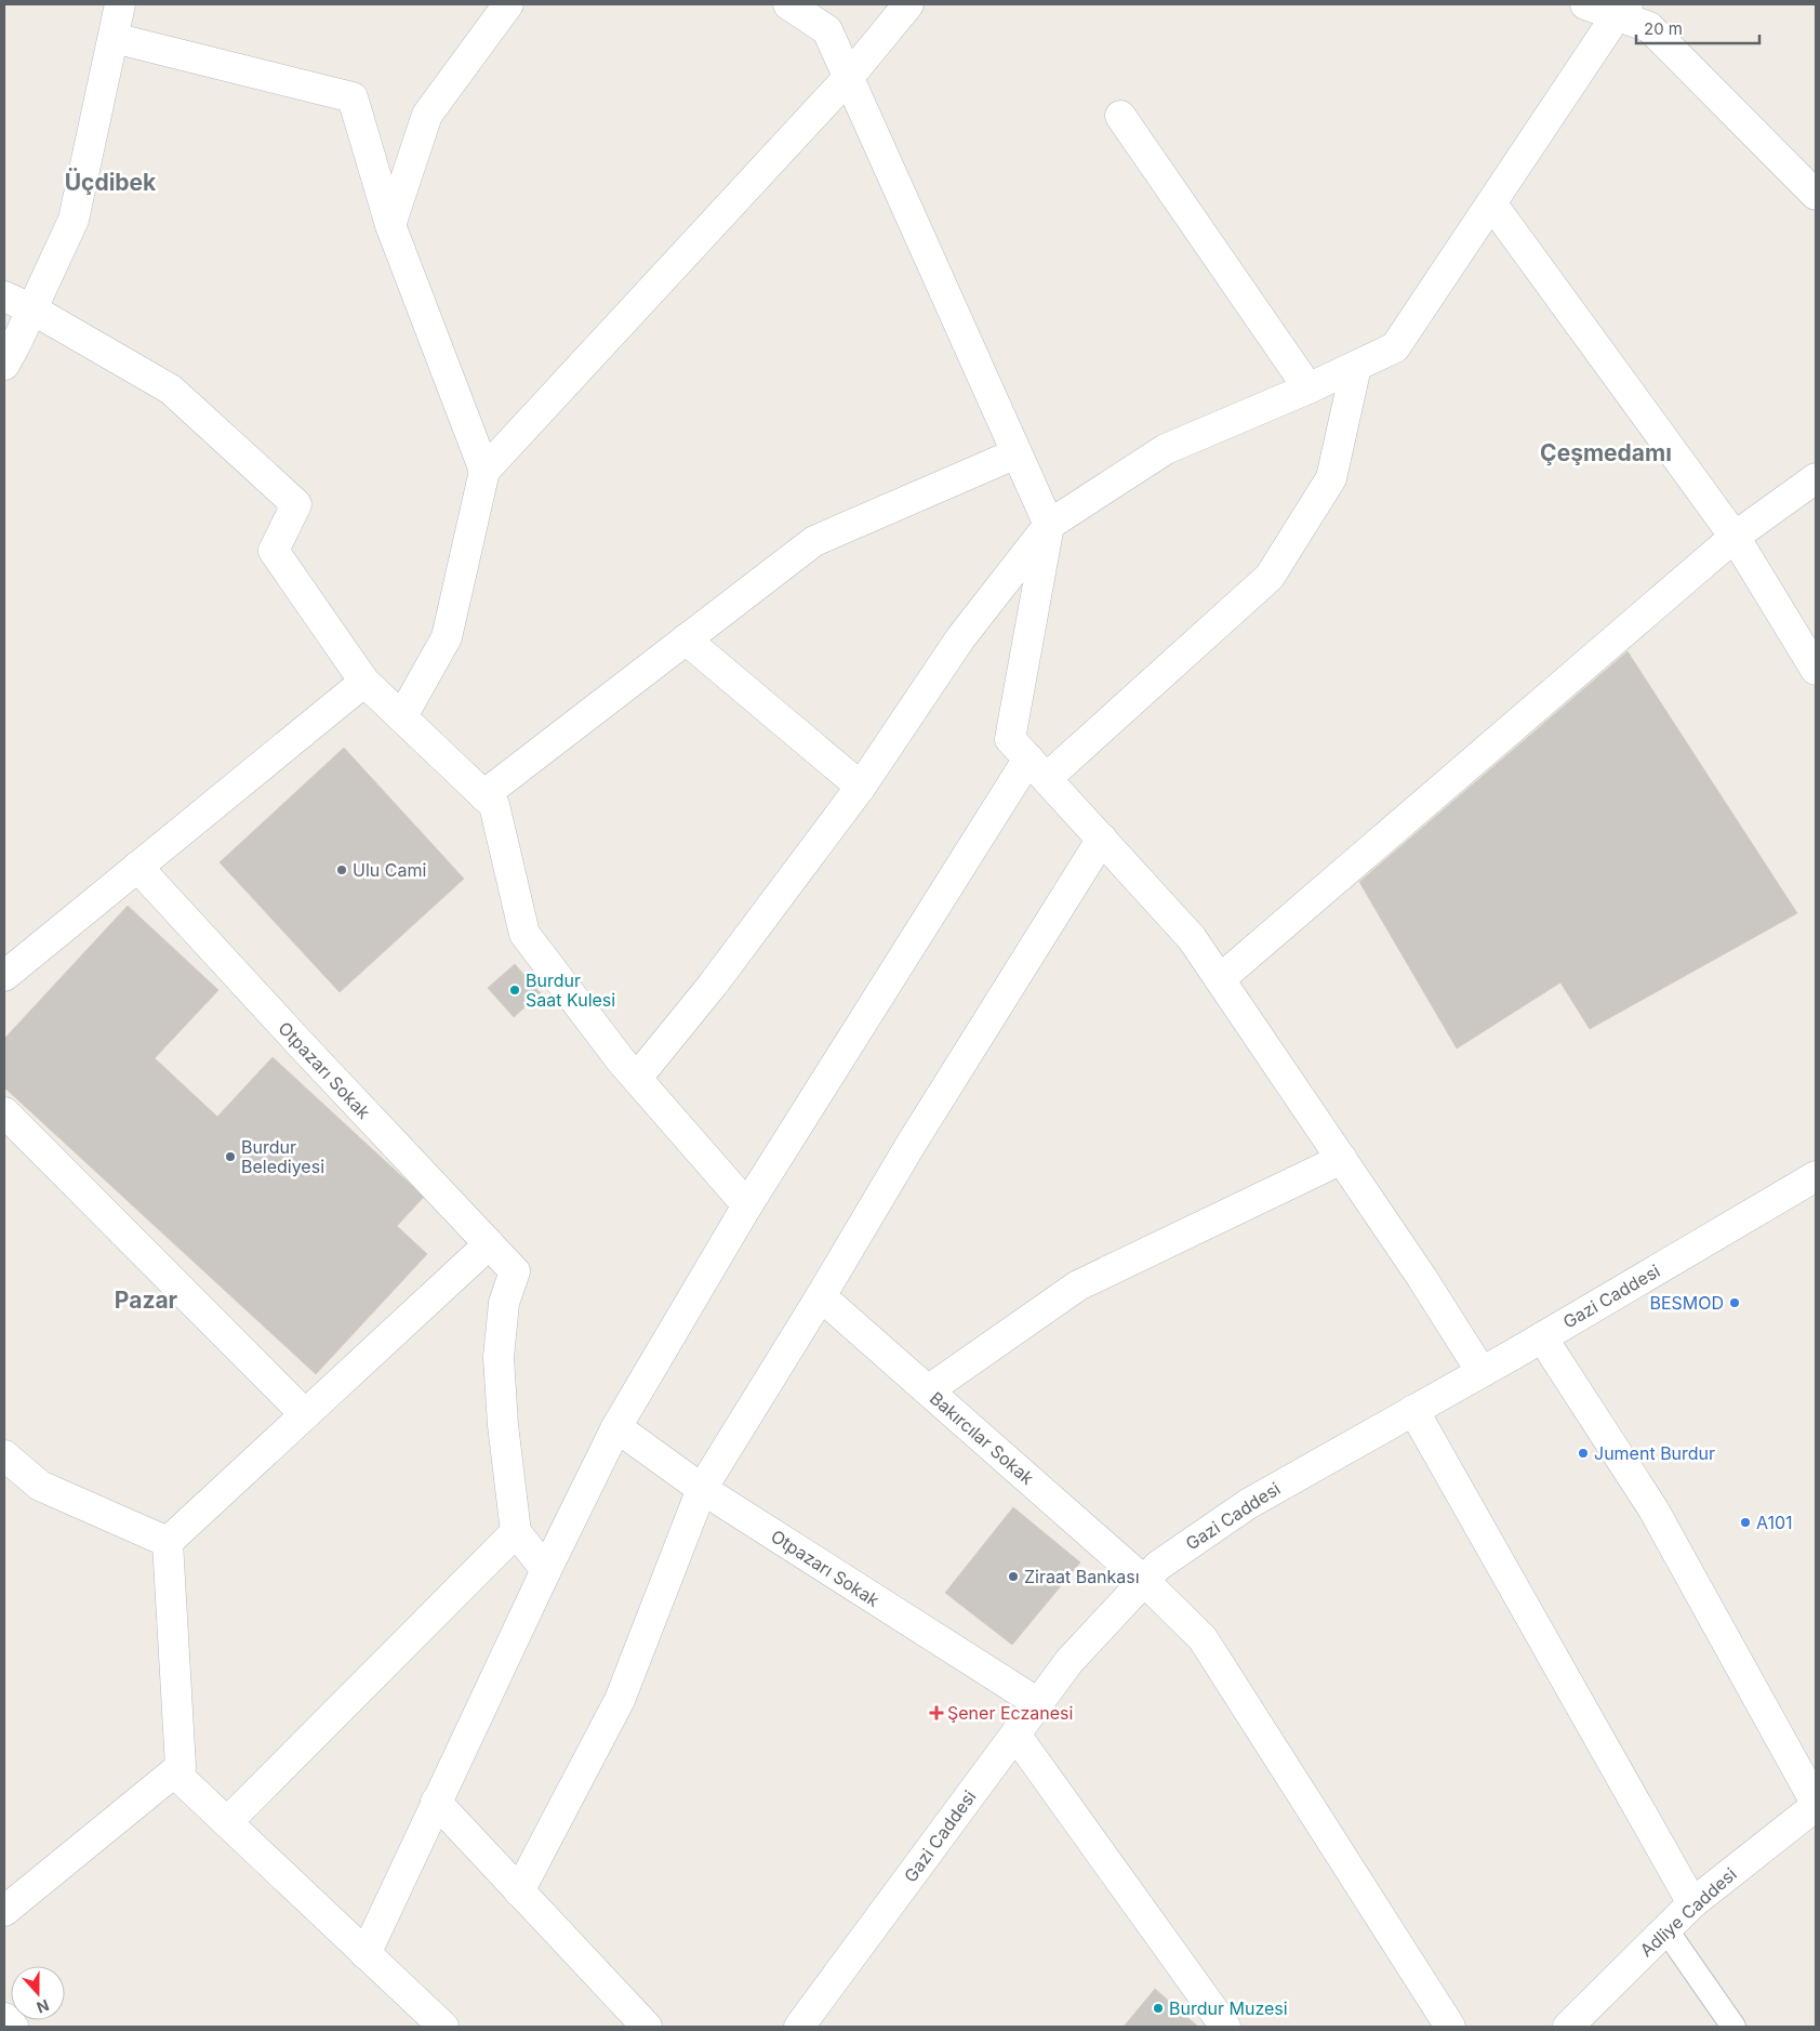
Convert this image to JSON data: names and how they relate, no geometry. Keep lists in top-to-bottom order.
{
  "streets": {
    "street": [
      "Otpazarı Sokak",
      "Gazi Caddesi",
      "Bakırcılar Sokak",
      "Adliye Caddesi"
    ]
  },
  "crossings": [
    ["Otpazarı Sokak", "Gazi Caddesi"],
    ["Gazi Caddesi", "Bakırcılar Sokak"]
  ],
  "districts": ["Üçdibek", "Çeşmedamı", "Pazar"],
  "places": {
    "other": [
      "Ulu Cami",
      "Burdur Saat Kulesi",
      "Burdur Belediyesi",
      "BESMOD",
      "Jument Burdur",
      "A101",
      "Ziraat Bankası",
      "Burdur Muzesi"
    ],
    "health": ["Şener Eczanesi"]
  },
  "scale_bar": "20 m",
  "north": "bottom"
}
